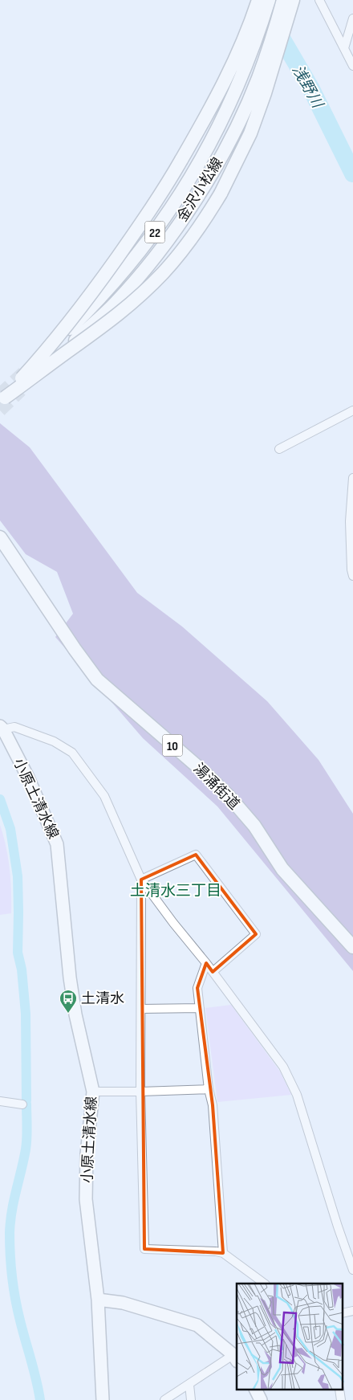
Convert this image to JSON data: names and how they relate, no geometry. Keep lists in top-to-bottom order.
{
  "streets": {
    "main road": [
      "金沢小松線",
      "22",
      "10",
      "湯涌街道",
      "小原土清水線"
    ]
  },
  "districts": ["土清水三丁目"],
  "water": ["浅野川"],
  "places": {
    "bus stop": ["土清水"]
  }
}
